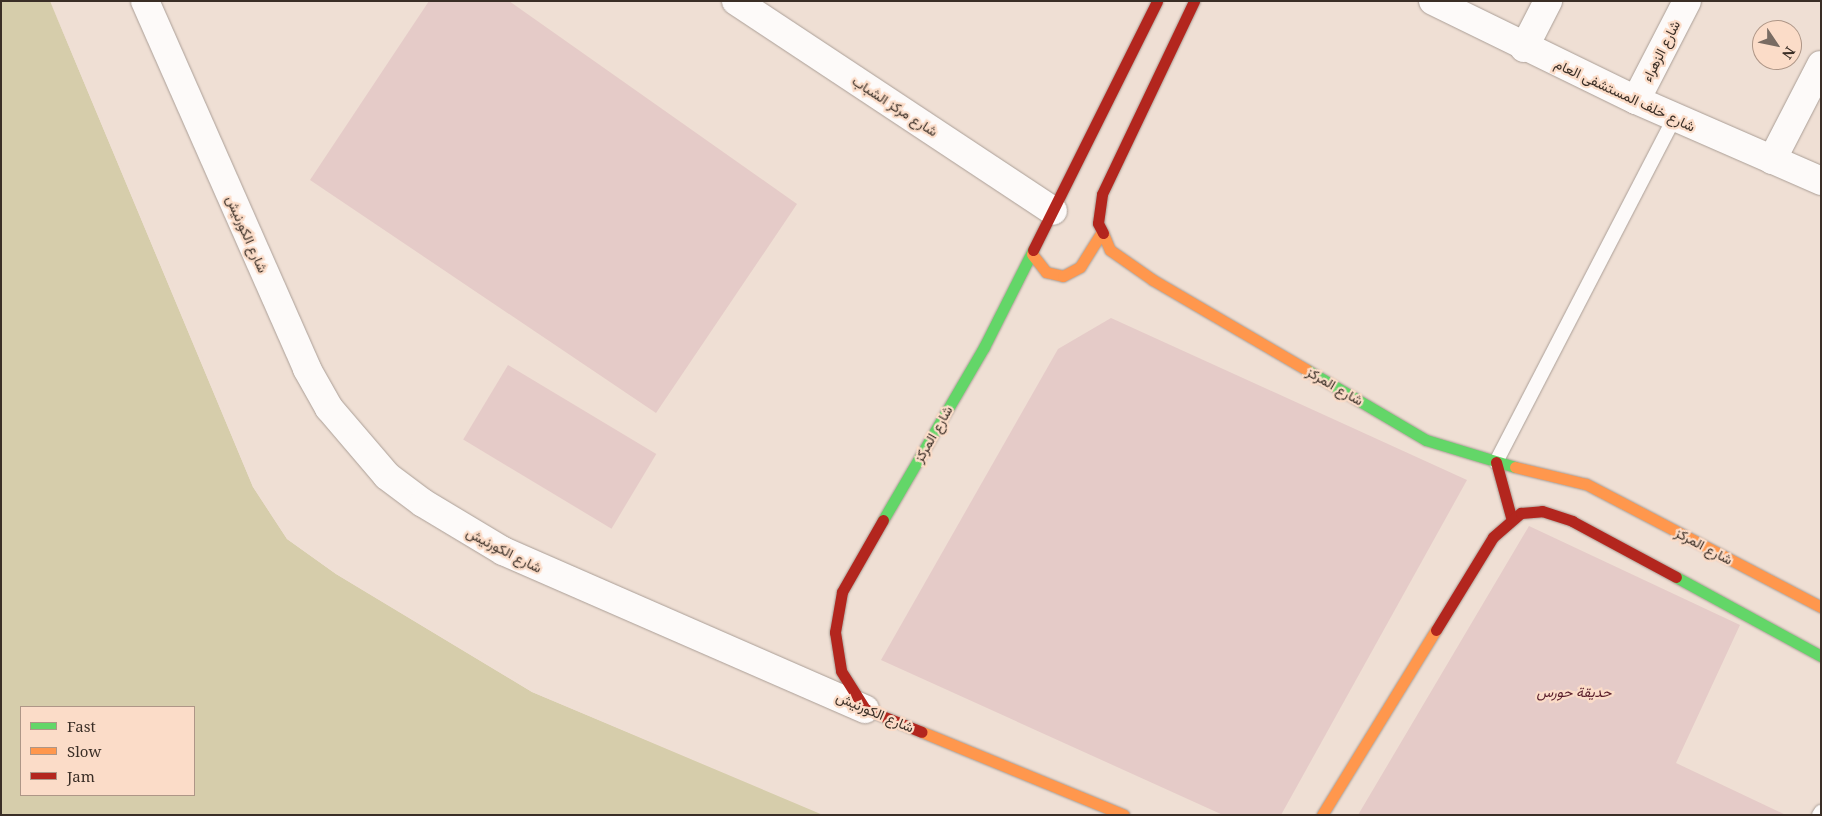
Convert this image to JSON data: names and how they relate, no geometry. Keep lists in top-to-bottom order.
{
  "streets": {
    "main road": ["شارع الكورنيش", "شارع المركز"],
    "street": ["شارع الزهراء", "شارع خلف المستشفى العام", "شارع مركز الشباب"]
  },
  "crossings": [
    ["شارع الزهراء", "شارع خلف المستشفى العام"],
    ["شارع مركز الشباب", "شارع المركز"],
    ["شارع الكورنيش", "شارع المركز"]
  ],
  "parks": ["حديقة حورس"],
  "legend": ["Fast", "Slow", "Jam"],
  "north": "bottom right"
}
